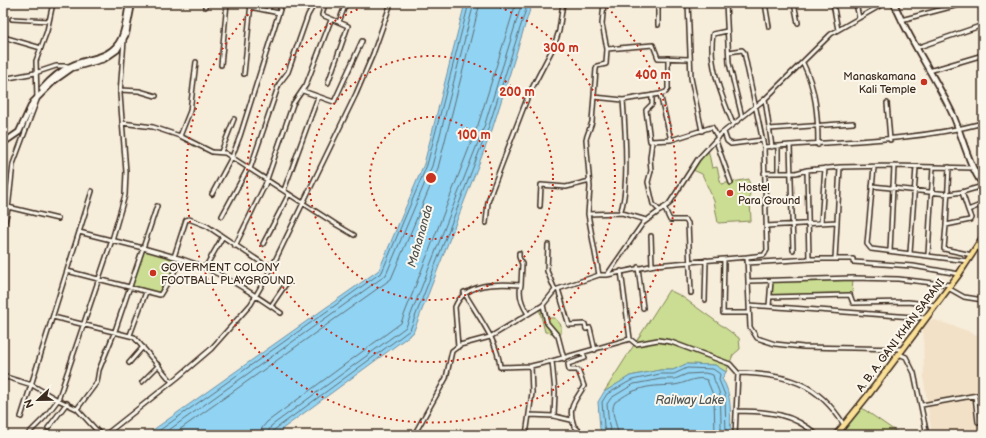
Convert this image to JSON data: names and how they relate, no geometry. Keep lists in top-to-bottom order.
{
  "streets": {
    "main road": ["A. B. A. GANI KHAN SARANI"]
  },
  "water": ["Mahananda", "Railway Lake"],
  "places": ["Manaskamana Kali Temple", "Hostel Para Ground", "GOVERMENT COLONY FOOTBALL PLAYGROUND."],
  "north": "left",
  "rings": [
    "300 m",
    "400 m",
    "200 m",
    "100 m"
  ]
}
